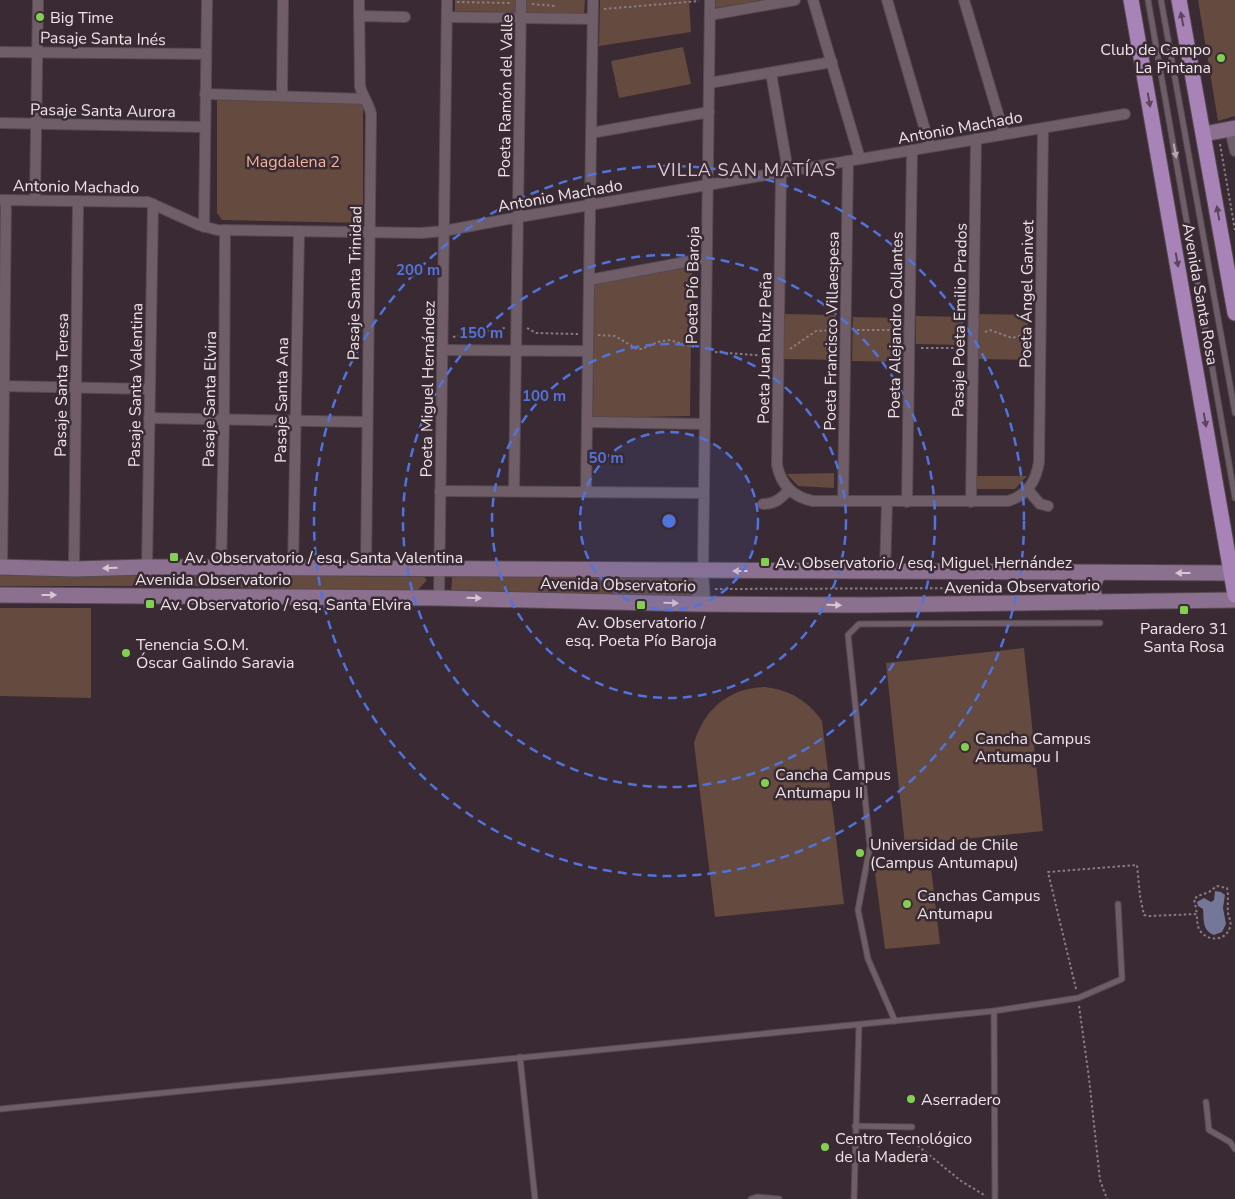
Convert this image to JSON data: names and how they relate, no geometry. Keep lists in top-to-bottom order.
{
  "streets": {
    "main road": ["Avenida Santa Rosa", "Avenida Observatorio"],
    "street": [
      "Pasaje Santa Inés",
      "Poeta Ramón del Valle",
      "Pasaje Santa Aurora",
      "Antonio Machado",
      "Pasaje Santa Trinidad",
      "Poeta Pío Baroja",
      "Poeta Ángel Ganivet",
      "Pasaje Poeta Emilio Prados",
      "Poeta Alejandro Collantes",
      "Poeta Francisco Villaespesa",
      "Poeta Juan Ruiz Peña",
      "Pasaje Santa Teresa",
      "Pasaje Santa Valentina",
      "Poeta Miguel Hernández",
      "Pasaje Santa Elvira",
      "Pasaje Santa Ana"
    ]
  },
  "crossings": [
    ["Poeta Ramón del Valle", "Antonio Machado"],
    ["Antonio Machado", "Pasaje Santa Trinidad"],
    ["Antonio Machado", "Poeta Pío Baroja"],
    ["Antonio Machado", "Poeta Ángel Ganivet"],
    ["Antonio Machado", "Pasaje Poeta Emilio Prados"],
    ["Antonio Machado", "Poeta Alejandro Collantes"],
    ["Antonio Machado", "Poeta Francisco Villaespesa"],
    ["Antonio Machado", "Poeta Juan Ruiz Peña"],
    ["Antonio Machado", "Pasaje Santa Teresa"],
    ["Antonio Machado", "Pasaje Santa Valentina"],
    ["Antonio Machado", "Poeta Miguel Hernández"],
    ["Antonio Machado", "Pasaje Santa Elvira"],
    ["Antonio Machado", "Pasaje Santa Ana"],
    ["Pasaje Santa Trinidad", "Avenida Observatorio"],
    ["Poeta Pío Baroja", "Avenida Observatorio"],
    ["Avenida Santa Rosa", "Avenida Observatorio"],
    ["Pasaje Santa Teresa", "Avenida Observatorio"],
    ["Pasaje Santa Valentina", "Avenida Observatorio"],
    ["Poeta Miguel Hernández", "Avenida Observatorio"],
    ["Pasaje Santa Elvira", "Avenida Observatorio"],
    ["Pasaje Santa Ana", "Avenida Observatorio"]
  ],
  "districts": ["VILLA SAN MATÍAS"],
  "parks": ["Magdalena 2"],
  "places": {
    "other": [
      "Big Time",
      "Club de Campo La Pintana",
      "Tenencia S.O.M. Óscar Galindo Saravia",
      "Cancha Campus Antumapu I",
      "Cancha Campus Antumapu II",
      "Universidad de Chile (Campus Antumapu)",
      "Canchas Campus Antumapu",
      "Aserradero",
      "Centro Tecnológico de la Madera"
    ],
    "transit": [
      "Av. Observatorio / esq. Santa Valentina",
      "Av. Observatorio / esq. Miguel Hernández",
      "Av. Observatorio / esq. Santa Elvira",
      "Av. Observatorio / esq. Poeta Pío Baroja",
      "Paradero 31 Santa Rosa"
    ]
  },
  "rings": [
    "200 m",
    "150 m",
    "100 m",
    "50 m"
  ]
}
